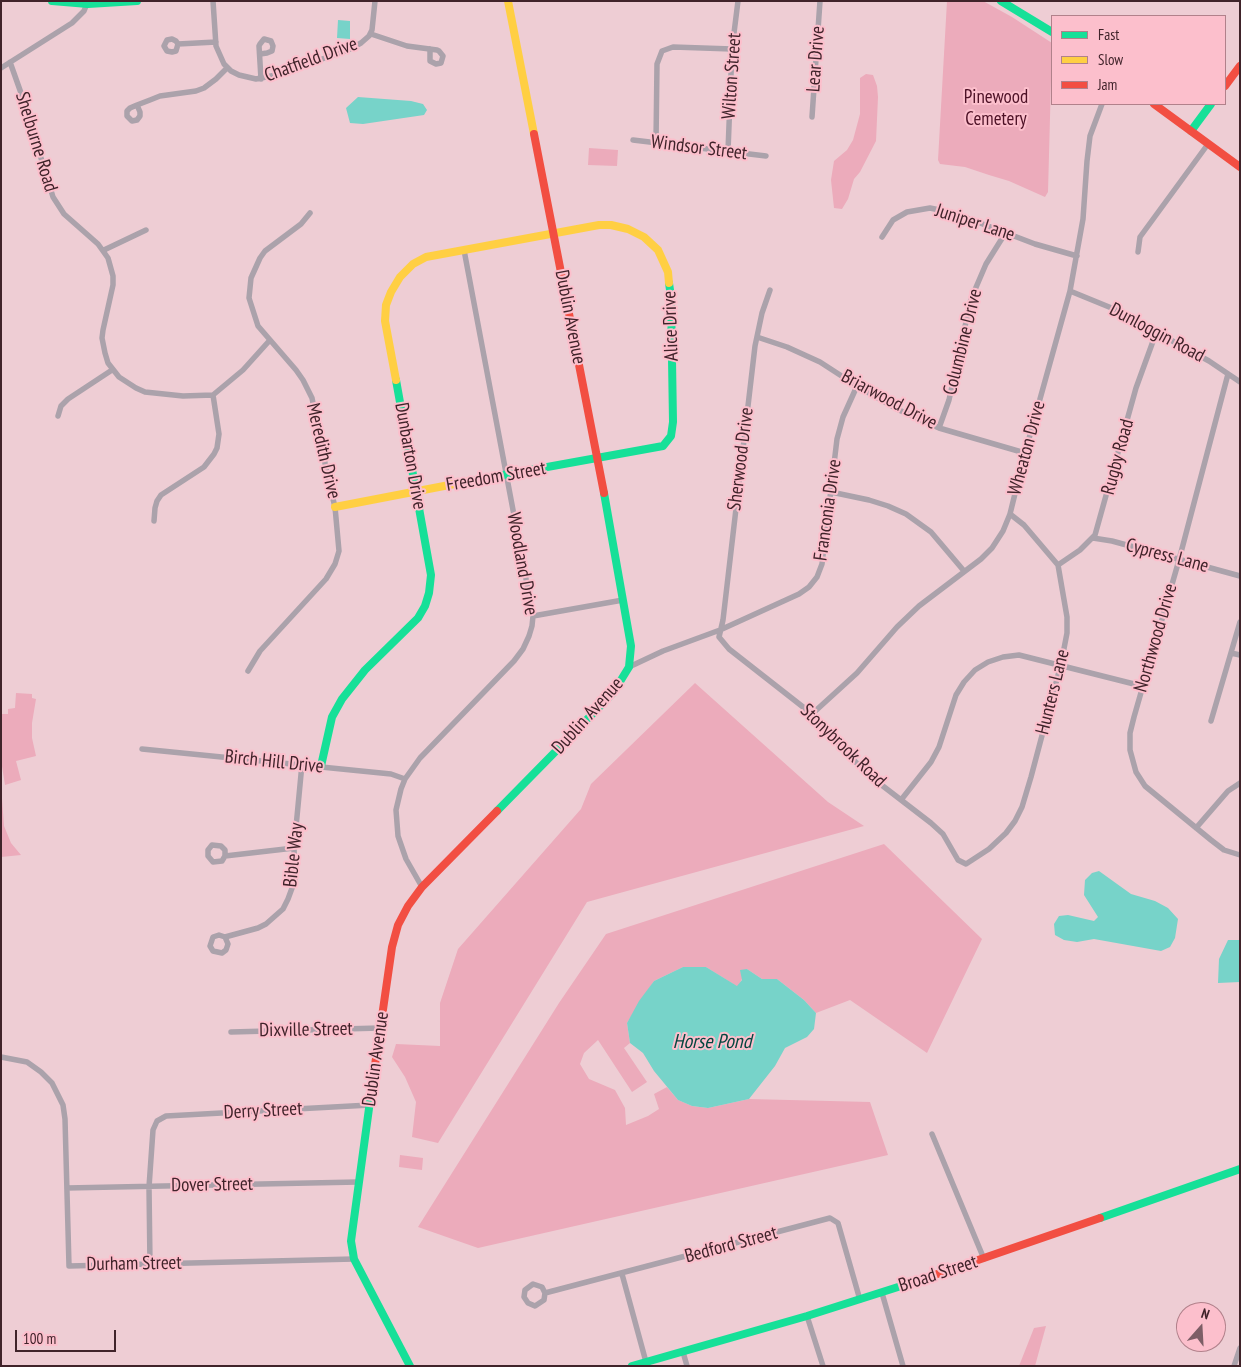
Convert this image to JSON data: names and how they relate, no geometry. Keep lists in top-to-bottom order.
{
  "streets": {
    "street": [
      "Lear Drive",
      "Chatfield Drive",
      "Wilton Street",
      "Shelburne Road",
      "Windsor Street",
      "Juniper Lane",
      "Dublin Avenue",
      "Alice Drive",
      "Dunloggin Road",
      "Columbine Drive",
      "Briarwood Drive",
      "Wheaton Drive",
      "Meredith Drive",
      "Dunbarton Drive",
      "Rugby Road",
      "Sherwood Drive",
      "Freedom Street",
      "Franconia Drive",
      "Cypress Lane",
      "Woodland Drive",
      "Northwood Drive",
      "Hunters Lane",
      "Stonybrook Road",
      "Birch Hill Drive",
      "Bible Way",
      "Dixville Street",
      "Derry Street",
      "Dover Street",
      "Bedford Street",
      "Durham Street",
      "Broad Street"
    ]
  },
  "crossings": [
    ["Wilton Street", "Windsor Street"],
    ["Juniper Lane", "Columbine Drive"],
    ["Juniper Lane", "Wheaton Drive"],
    ["Dublin Avenue", "Alice Drive"],
    ["Dublin Avenue", "Dunbarton Drive"],
    ["Dublin Avenue", "Freedom Street"],
    ["Dublin Avenue", "Franconia Drive"],
    ["Dublin Avenue", "Woodland Drive"],
    ["Dublin Avenue", "Dixville Street"],
    ["Dublin Avenue", "Derry Street"],
    ["Dublin Avenue", "Dover Street"],
    ["Dublin Avenue", "Durham Street"],
    ["Alice Drive", "Dunbarton Drive"],
    ["Alice Drive", "Freedom Street"],
    ["Dunloggin Road", "Wheaton Drive"],
    ["Dunloggin Road", "Rugby Road"],
    ["Dunloggin Road", "Northwood Drive"],
    ["Columbine Drive", "Briarwood Drive"],
    ["Briarwood Drive", "Wheaton Drive"],
    ["Briarwood Drive", "Sherwood Drive"],
    ["Briarwood Drive", "Franconia Drive"],
    ["Wheaton Drive", "Hunters Lane"],
    ["Wheaton Drive", "Stonybrook Road"],
    ["Meredith Drive", "Freedom Street"],
    ["Dunbarton Drive", "Freedom Street"],
    ["Dunbarton Drive", "Woodland Drive"],
    ["Dunbarton Drive", "Birch Hill Drive"],
    ["Rugby Road", "Cypress Lane"],
    ["Rugby Road", "Hunters Lane"],
    ["Sherwood Drive", "Franconia Drive"],
    ["Sherwood Drive", "Stonybrook Road"],
    ["Freedom Street", "Woodland Drive"],
    ["Franconia Drive", "Stonybrook Road"],
    ["Cypress Lane", "Northwood Drive"],
    ["Woodland Drive", "Birch Hill Drive"],
    ["Hunters Lane", "Stonybrook Road"],
    ["Birch Hill Drive", "Bible Way"],
    ["Derry Street", "Dover Street"],
    ["Dover Street", "Durham Street"],
    ["Bedford Street", "Broad Street"]
  ],
  "water": ["Horse Pond"],
  "parks": ["Pinewood Cemetery"],
  "legend": ["Fast", "Slow", "Jam"],
  "scale_bar": "100 m",
  "north": "top"
}
